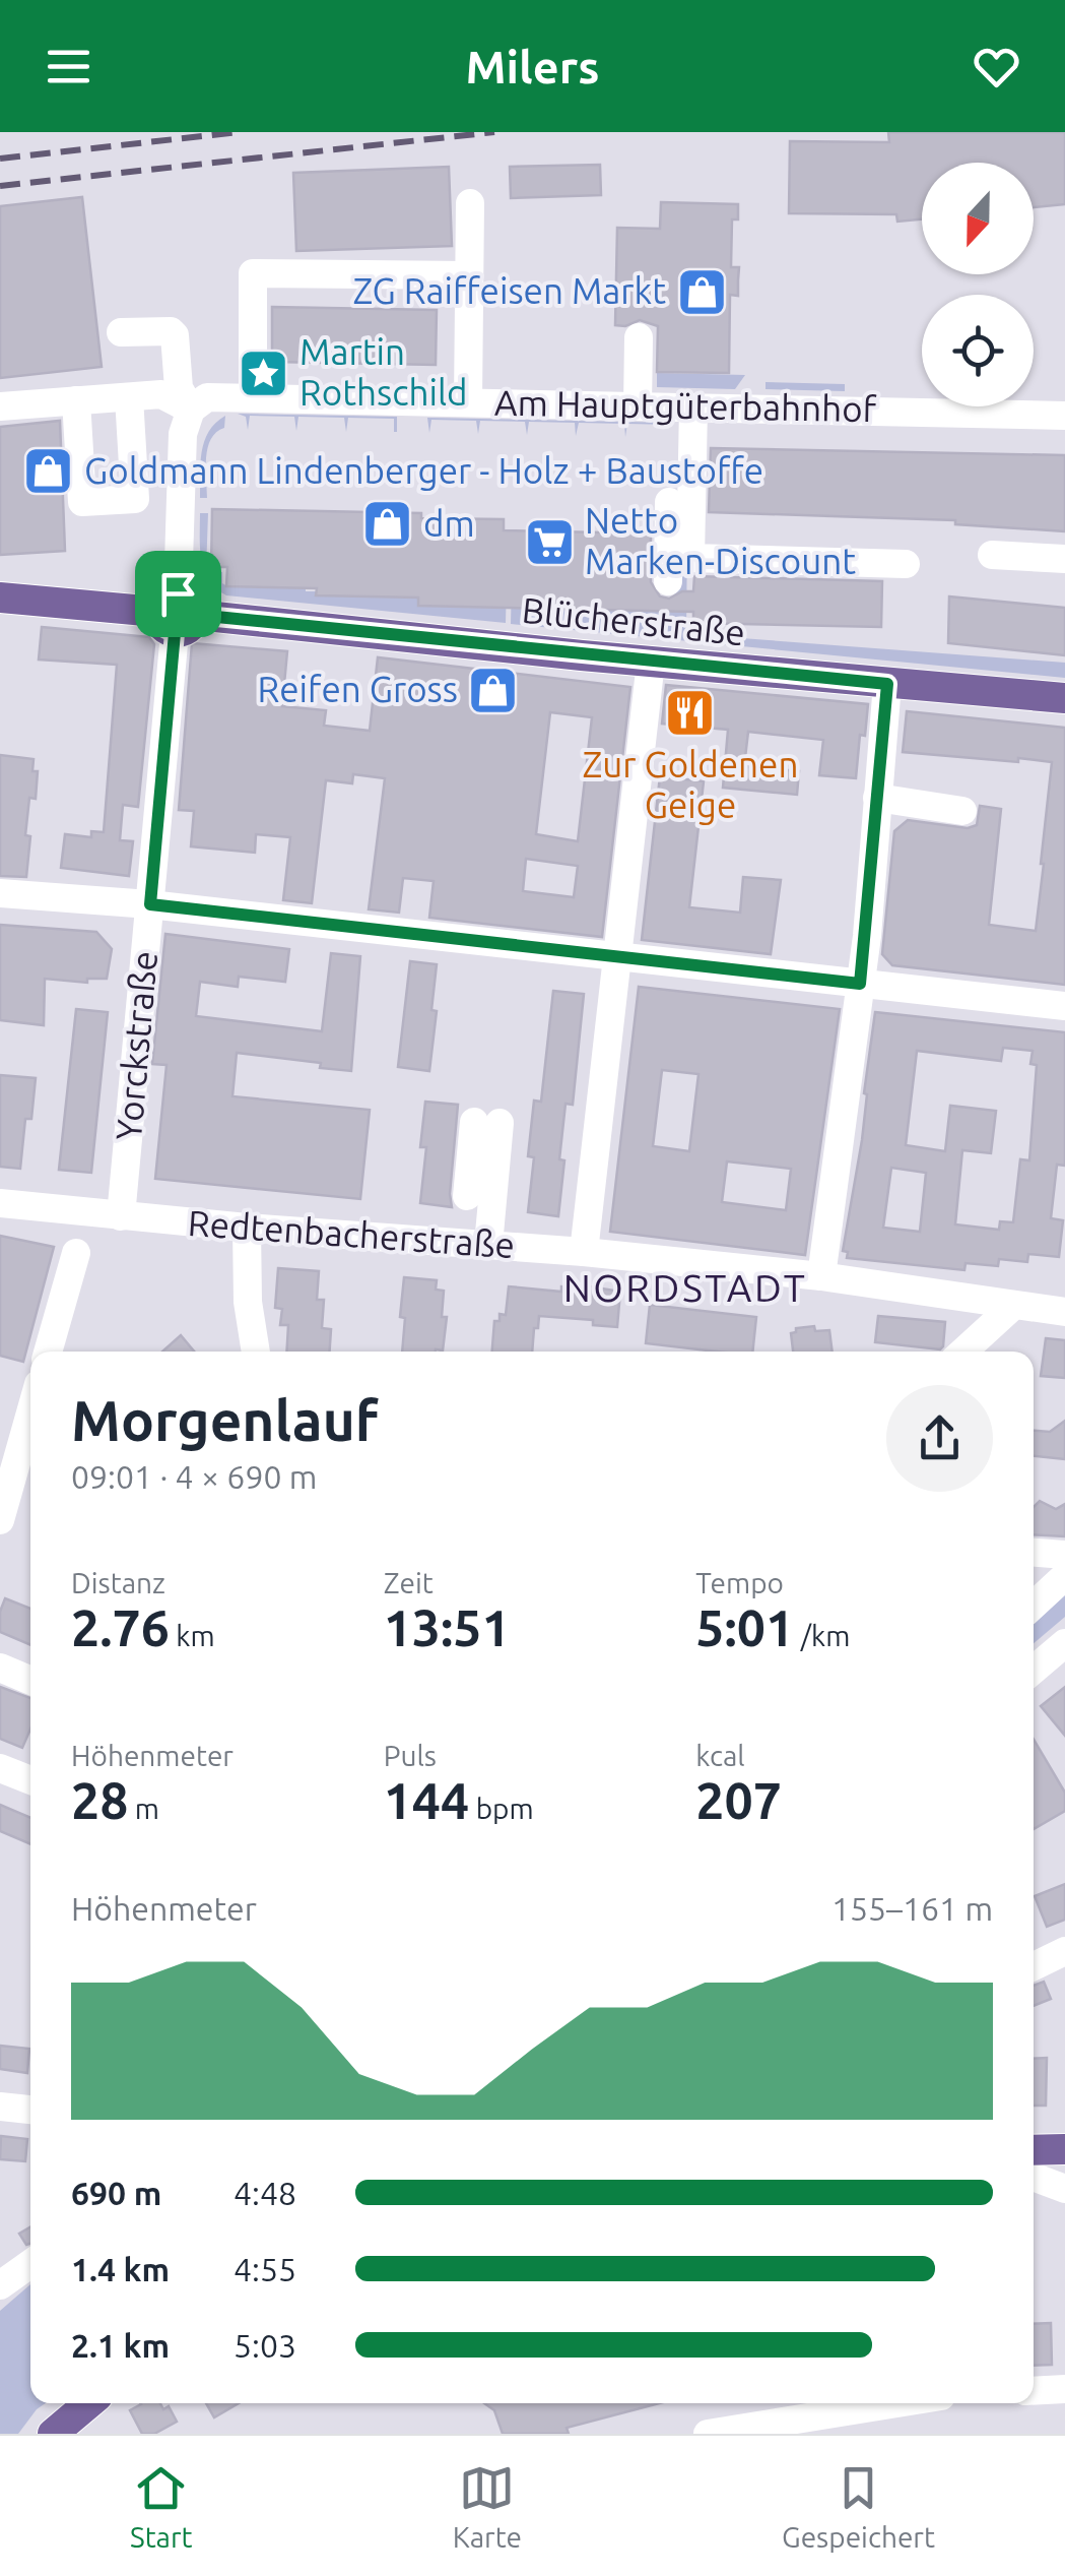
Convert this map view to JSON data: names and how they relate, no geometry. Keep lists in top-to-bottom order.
{
  "streets": {
    "main road": ["Blücherstraße"],
    "street": ["Am Hauptgüterbahnhof", "Yorckstraße", "Redtenbacherstraße"]
  },
  "crossings": [
    ["Blücherstraße", "Yorckstraße"],
    ["Yorckstraße", "Redtenbacherstraße"]
  ],
  "districts": ["NORDSTADT"],
  "places": {
    "shop": [
      "ZG Raiffeisen Markt",
      "Goldmann Lindenberger - Holz + Baustoffe",
      "dm",
      "Reifen Gross"
    ],
    "place": ["Martin Rothschild"],
    "supermarket": ["Netto Marken-Discount"],
    "restaurant": ["Zur Goldenen Geige"]
  },
  "north": "bottom",
  "page": {
    "header": "Milers",
    "heading": ["Morgenlauf", "09:01 · 4 × 690 m"],
    "stats": [
      ["Distanz", "2.76 km"],
      ["Zeit", "13:51"],
      ["Tempo", "5:01 /km"],
      ["Höhenmeter", "28 m"],
      ["Puls", "144 bpm"],
      ["kcal", "207"]
    ],
    "chart": ["Höhenmeter", "155–161 m"],
    "list": [
      {
        "name": "690 m",
        "note": "4:48"
      },
      {
        "name": "1.4 km",
        "note": "4:55"
      },
      {
        "name": "2.1 km",
        "note": "5:03"
      }
    ],
    "tabs": ["Start", "Karte", "Gespeichert"]
  }
}
